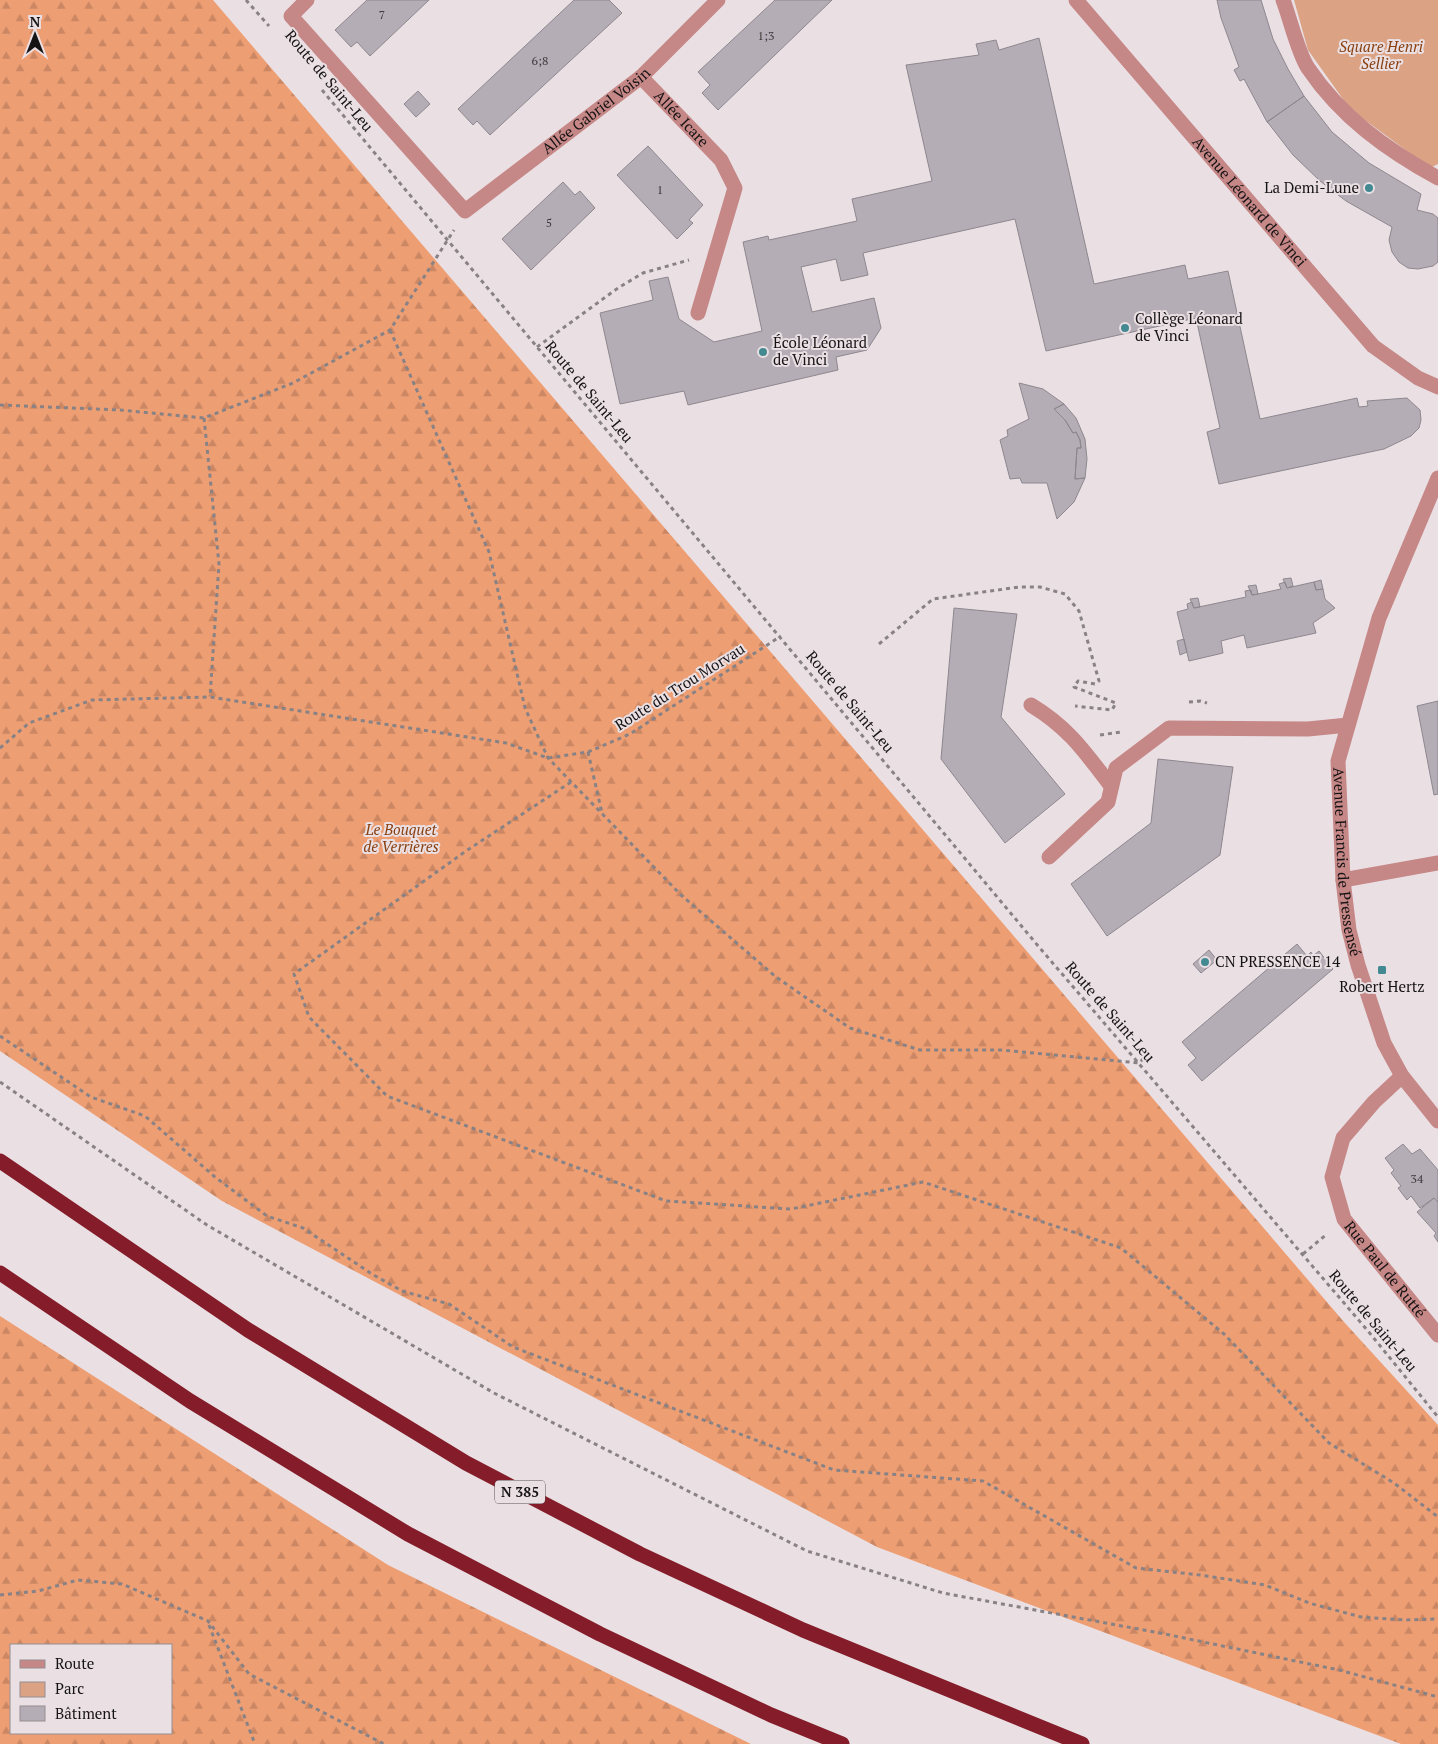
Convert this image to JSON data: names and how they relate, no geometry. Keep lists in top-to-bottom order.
{
  "streets": {
    "highway": ["N 385"],
    "street": [
      "Allée Gabriel Voisin",
      "Allée Icare",
      "Avenue Léonard de Vinci",
      "Avenue Francis de Pressensé",
      "Rue Paul de Rutté"
    ],
    "path": ["Route de Saint-Leu", "Route du Trou Morvau"]
  },
  "crossings": [
    ["Route de Saint-Leu", "Route du Trou Morvau"],
    ["Allée Gabriel Voisin", "Allée Icare"],
    ["Avenue Francis de Pressensé", "Rue Paul de Rutté"]
  ],
  "parks": ["Square Henri Sellier", "Le Bouquet de Verrières"],
  "places": {
    "other": [
      "La Demi-Lune",
      "Collège Léonard de Vinci",
      "École Léonard de Vinci",
      "CN PRESSENCE 14"
    ],
    "transit": ["Robert Hertz"]
  },
  "house_numbers": [
    "7",
    "1;3",
    "6;8",
    "1",
    "5",
    "34"
  ],
  "legend": ["Route", "Parc", "Bâtiment"],
  "north": "top"
}
